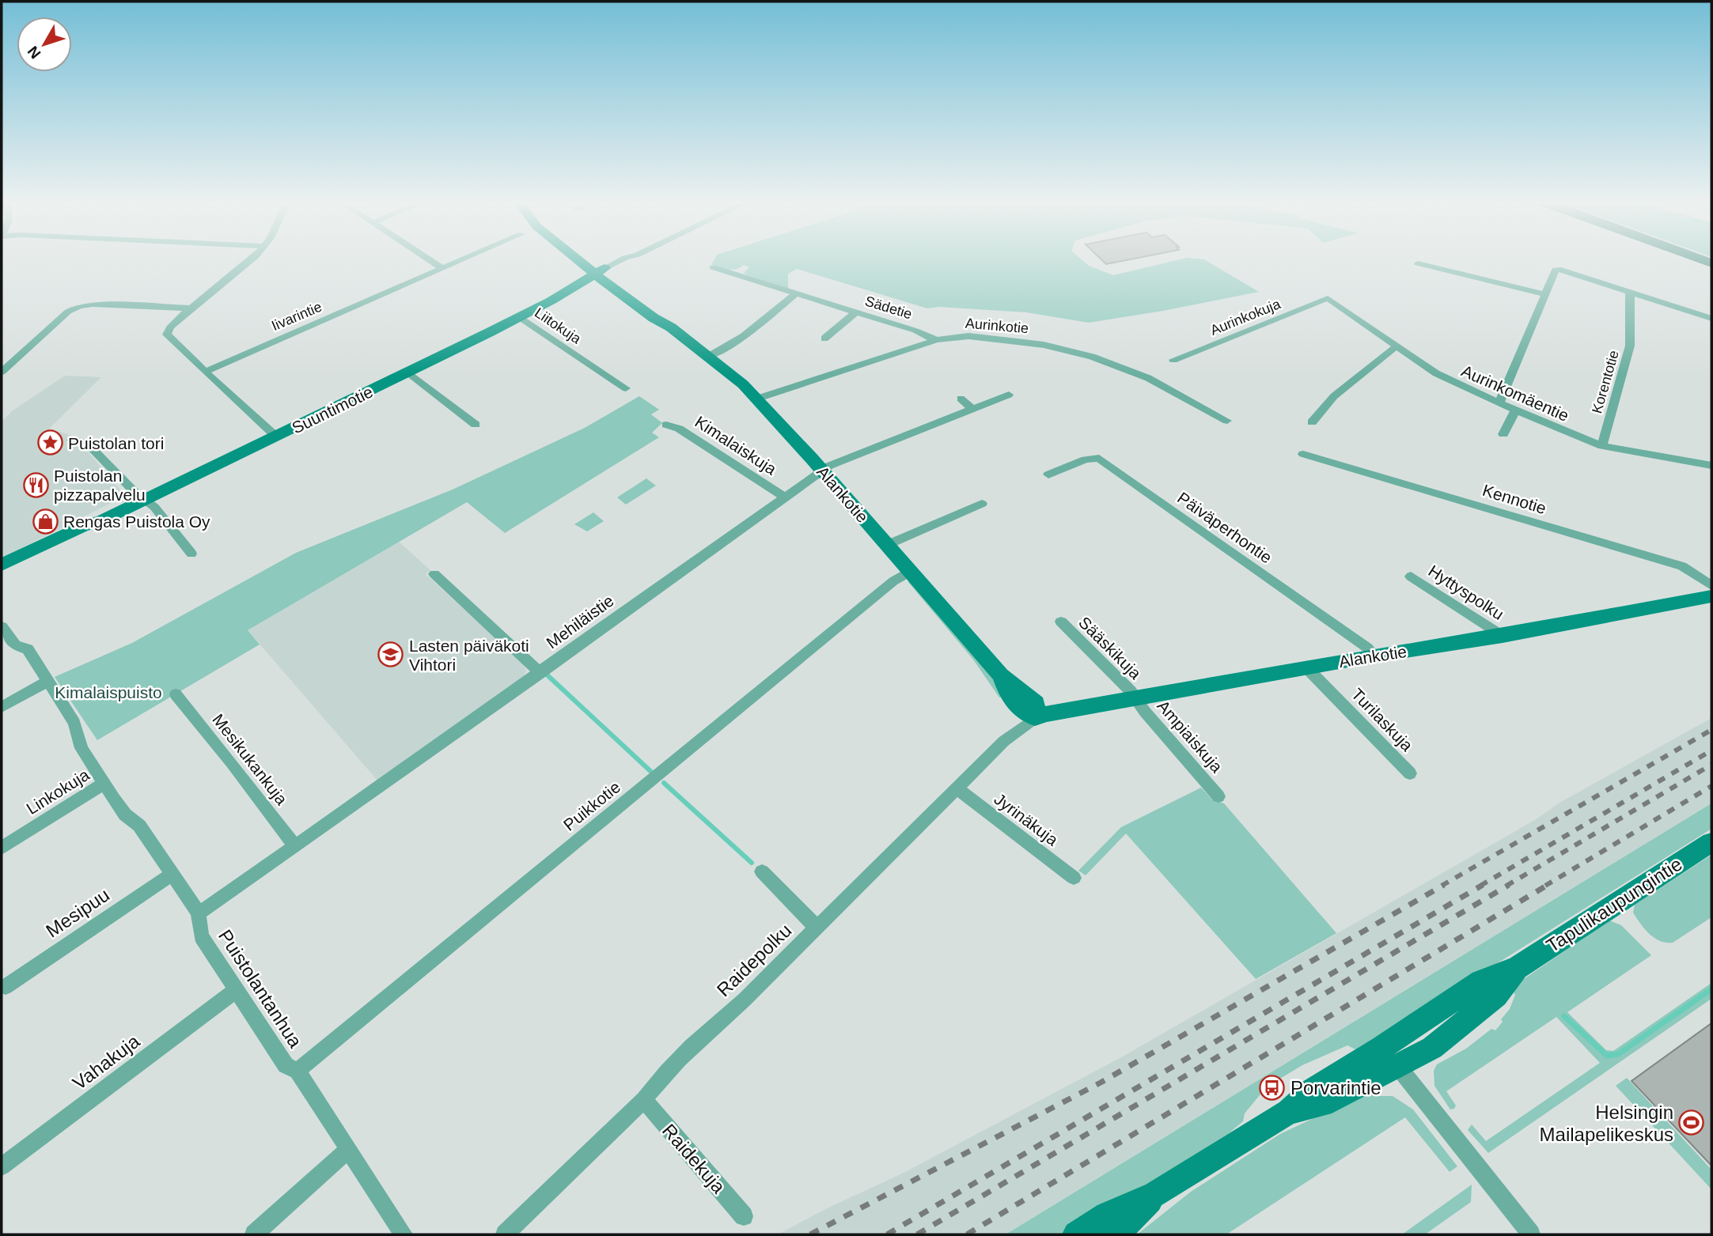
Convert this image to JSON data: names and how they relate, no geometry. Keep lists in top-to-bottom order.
{
  "streets": {
    "main road": ["Suuntimotie", "Alankotie", "Tapulikaupungintie"],
    "street": [
      "Sädetie",
      "Iivarintie",
      "Aurinkokuja",
      "Liitokuja",
      "Aurinkotie",
      "Korentotie",
      "Aurinkomäentie",
      "Kimalaiskuja",
      "Kennotie",
      "Päiväperhontie",
      "Hyttyspolku",
      "Mehiläistie",
      "Sääskikuja",
      "Turilaskuja",
      "Ampiaiskuja",
      "Mesikukankuja",
      "Linkokuja",
      "Puikkotie",
      "Jyrinäkuja",
      "Mesipuu",
      "Raidepolku",
      "Puistolantanhua",
      "Vahakuja",
      "Raidekuja"
    ]
  },
  "crossings": [
    ["Sädetie", "Aurinkotie"],
    ["Aurinkokuja", "Aurinkomäentie"],
    ["Liitokuja", "Suuntimotie"],
    ["Aurinkotie", "Alankotie"],
    ["Korentotie", "Aurinkomäentie"],
    ["Suuntimotie", "Alankotie"],
    ["Kimalaiskuja", "Mehiläistie"],
    ["Alankotie", "Päiväperhontie"],
    ["Alankotie", "Hyttyspolku"],
    ["Alankotie", "Mehiläistie"],
    ["Alankotie", "Sääskikuja"],
    ["Alankotie", "Turilaskuja"],
    ["Alankotie", "Ampiaiskuja"],
    ["Alankotie", "Puikkotie"],
    ["Alankotie", "Raidepolku"],
    ["Mehiläistie", "Mesikukankuja"],
    ["Mehiläistie", "Puistolantanhua"],
    ["Sääskikuja", "Ampiaiskuja"],
    ["Linkokuja", "Puistolantanhua"],
    ["Puikkotie", "Puistolantanhua"],
    ["Jyrinäkuja", "Raidepolku"],
    ["Mesipuu", "Puistolantanhua"],
    ["Raidepolku", "Raidekuja"],
    ["Puistolantanhua", "Vahakuja"]
  ],
  "parks": ["Kimalaispuisto"],
  "places": {
    "place": ["Puistolan tori"],
    "restaurant": ["Puistolan pizzapalvelu"],
    "shop": ["Rengas Puistola Oy"],
    "school or university": ["Lasten päiväkoti Vihtori"],
    "bus stop": ["Porvarintie"],
    "sports": ["Helsingin Mailapelikeskus"]
  },
  "north": "bottom left"
}
